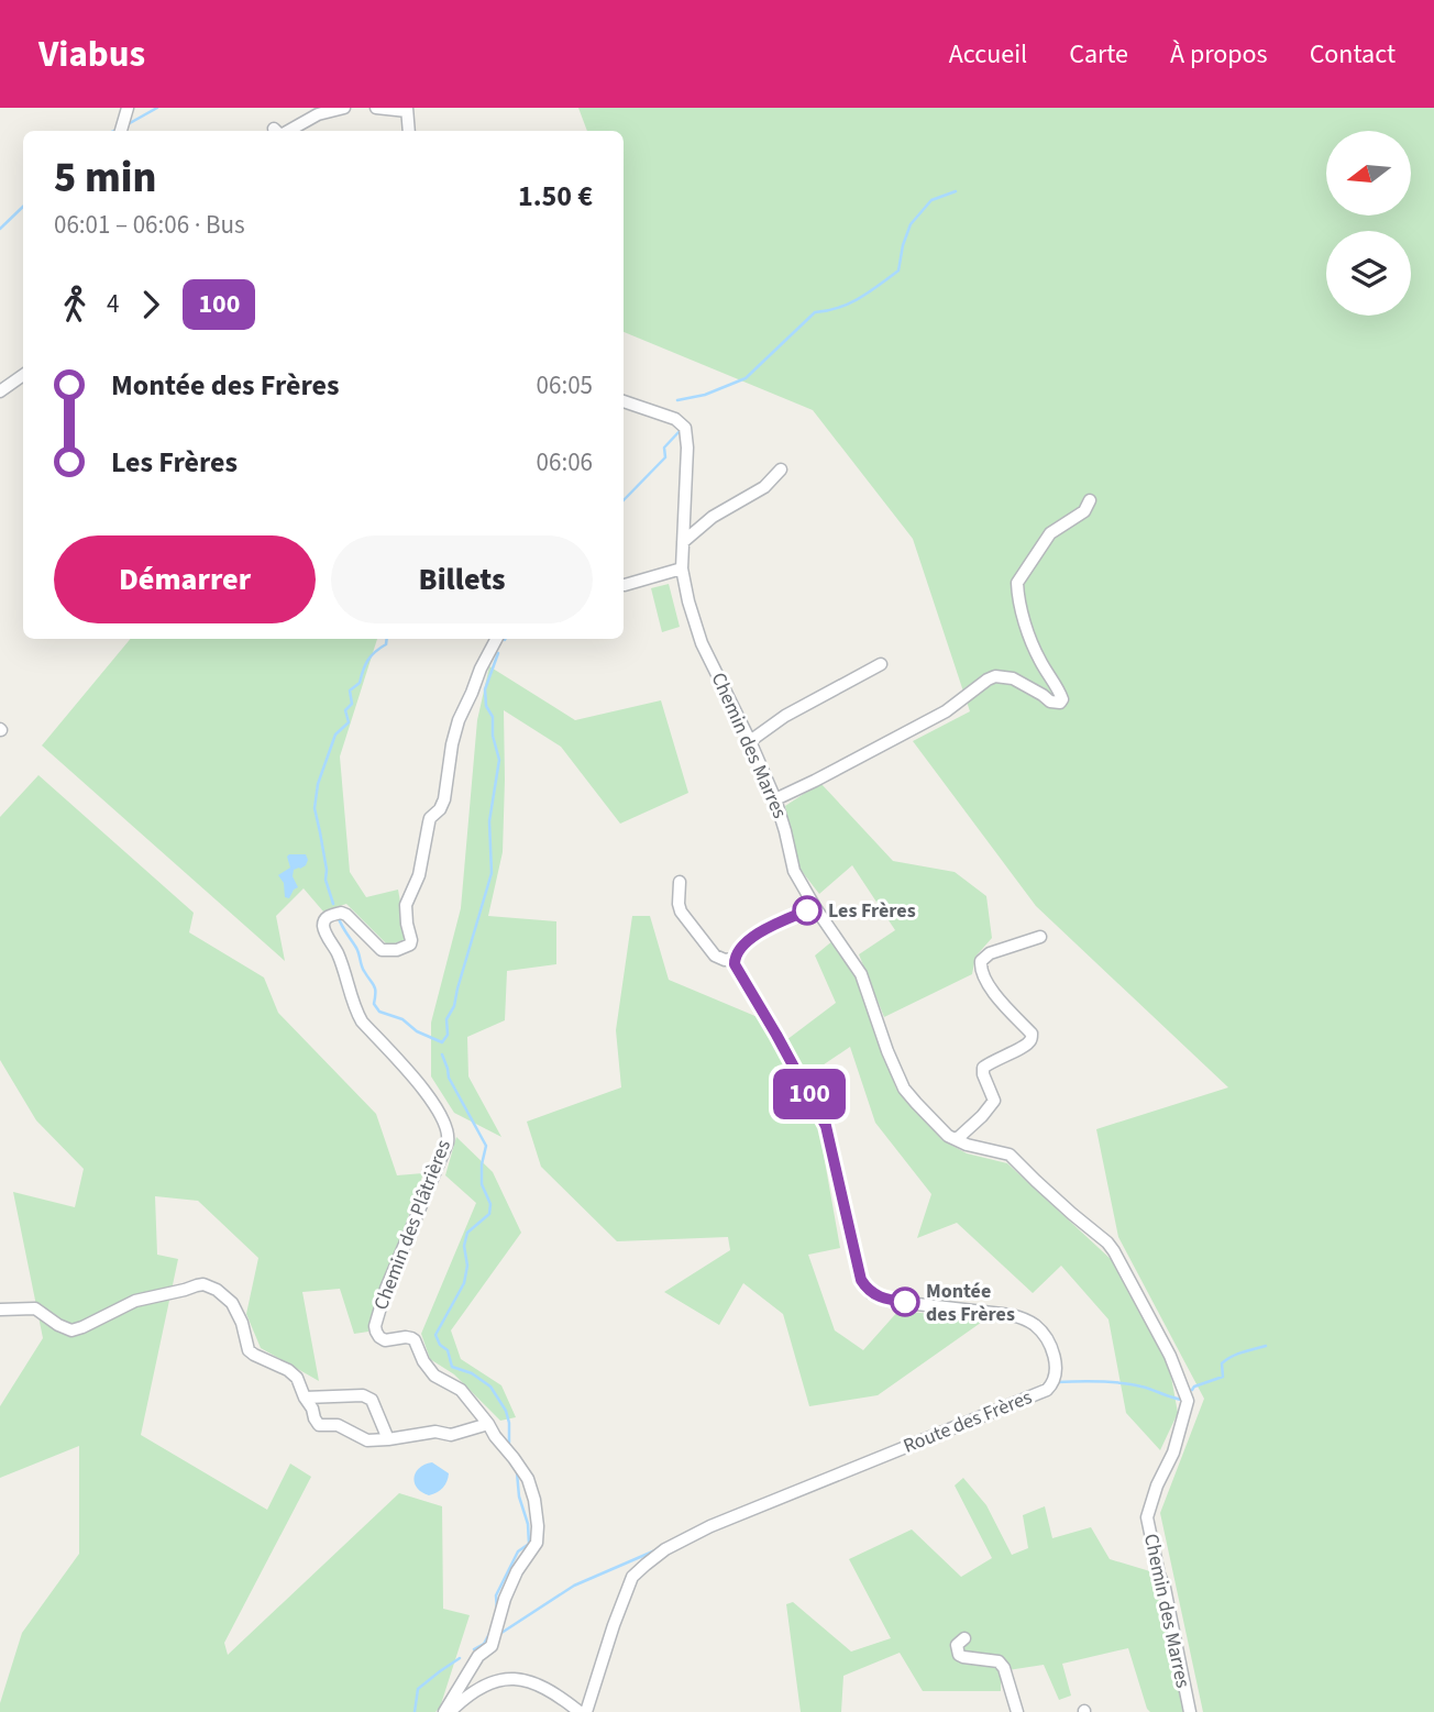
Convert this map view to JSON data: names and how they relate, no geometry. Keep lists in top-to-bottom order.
{
  "streets": {
    "street": ["Chemin des Marres", "Chemin des Plâtrières", "Route des Frères"]
  },
  "places": ["Les Frères", "Montée des Frères"],
  "lines": ["bus line 100"],
  "north": "left",
  "page": {
    "header": "Viabus",
    "nav": [
      "Accueil",
      "Carte",
      "À propos",
      "Contact"
    ],
    "on_map": "100",
    "heading": ["5 min", "06:01 – 06:06 · Bus", "1.50 €"],
    "legs": ["4", "100"],
    "list": [
      {
        "name": "Montée des Frères",
        "value": "06:05"
      },
      {
        "name": "Les Frères",
        "value": "06:06"
      }
    ],
    "buttons": ["Démarrer", "Billets"]
  }
}
